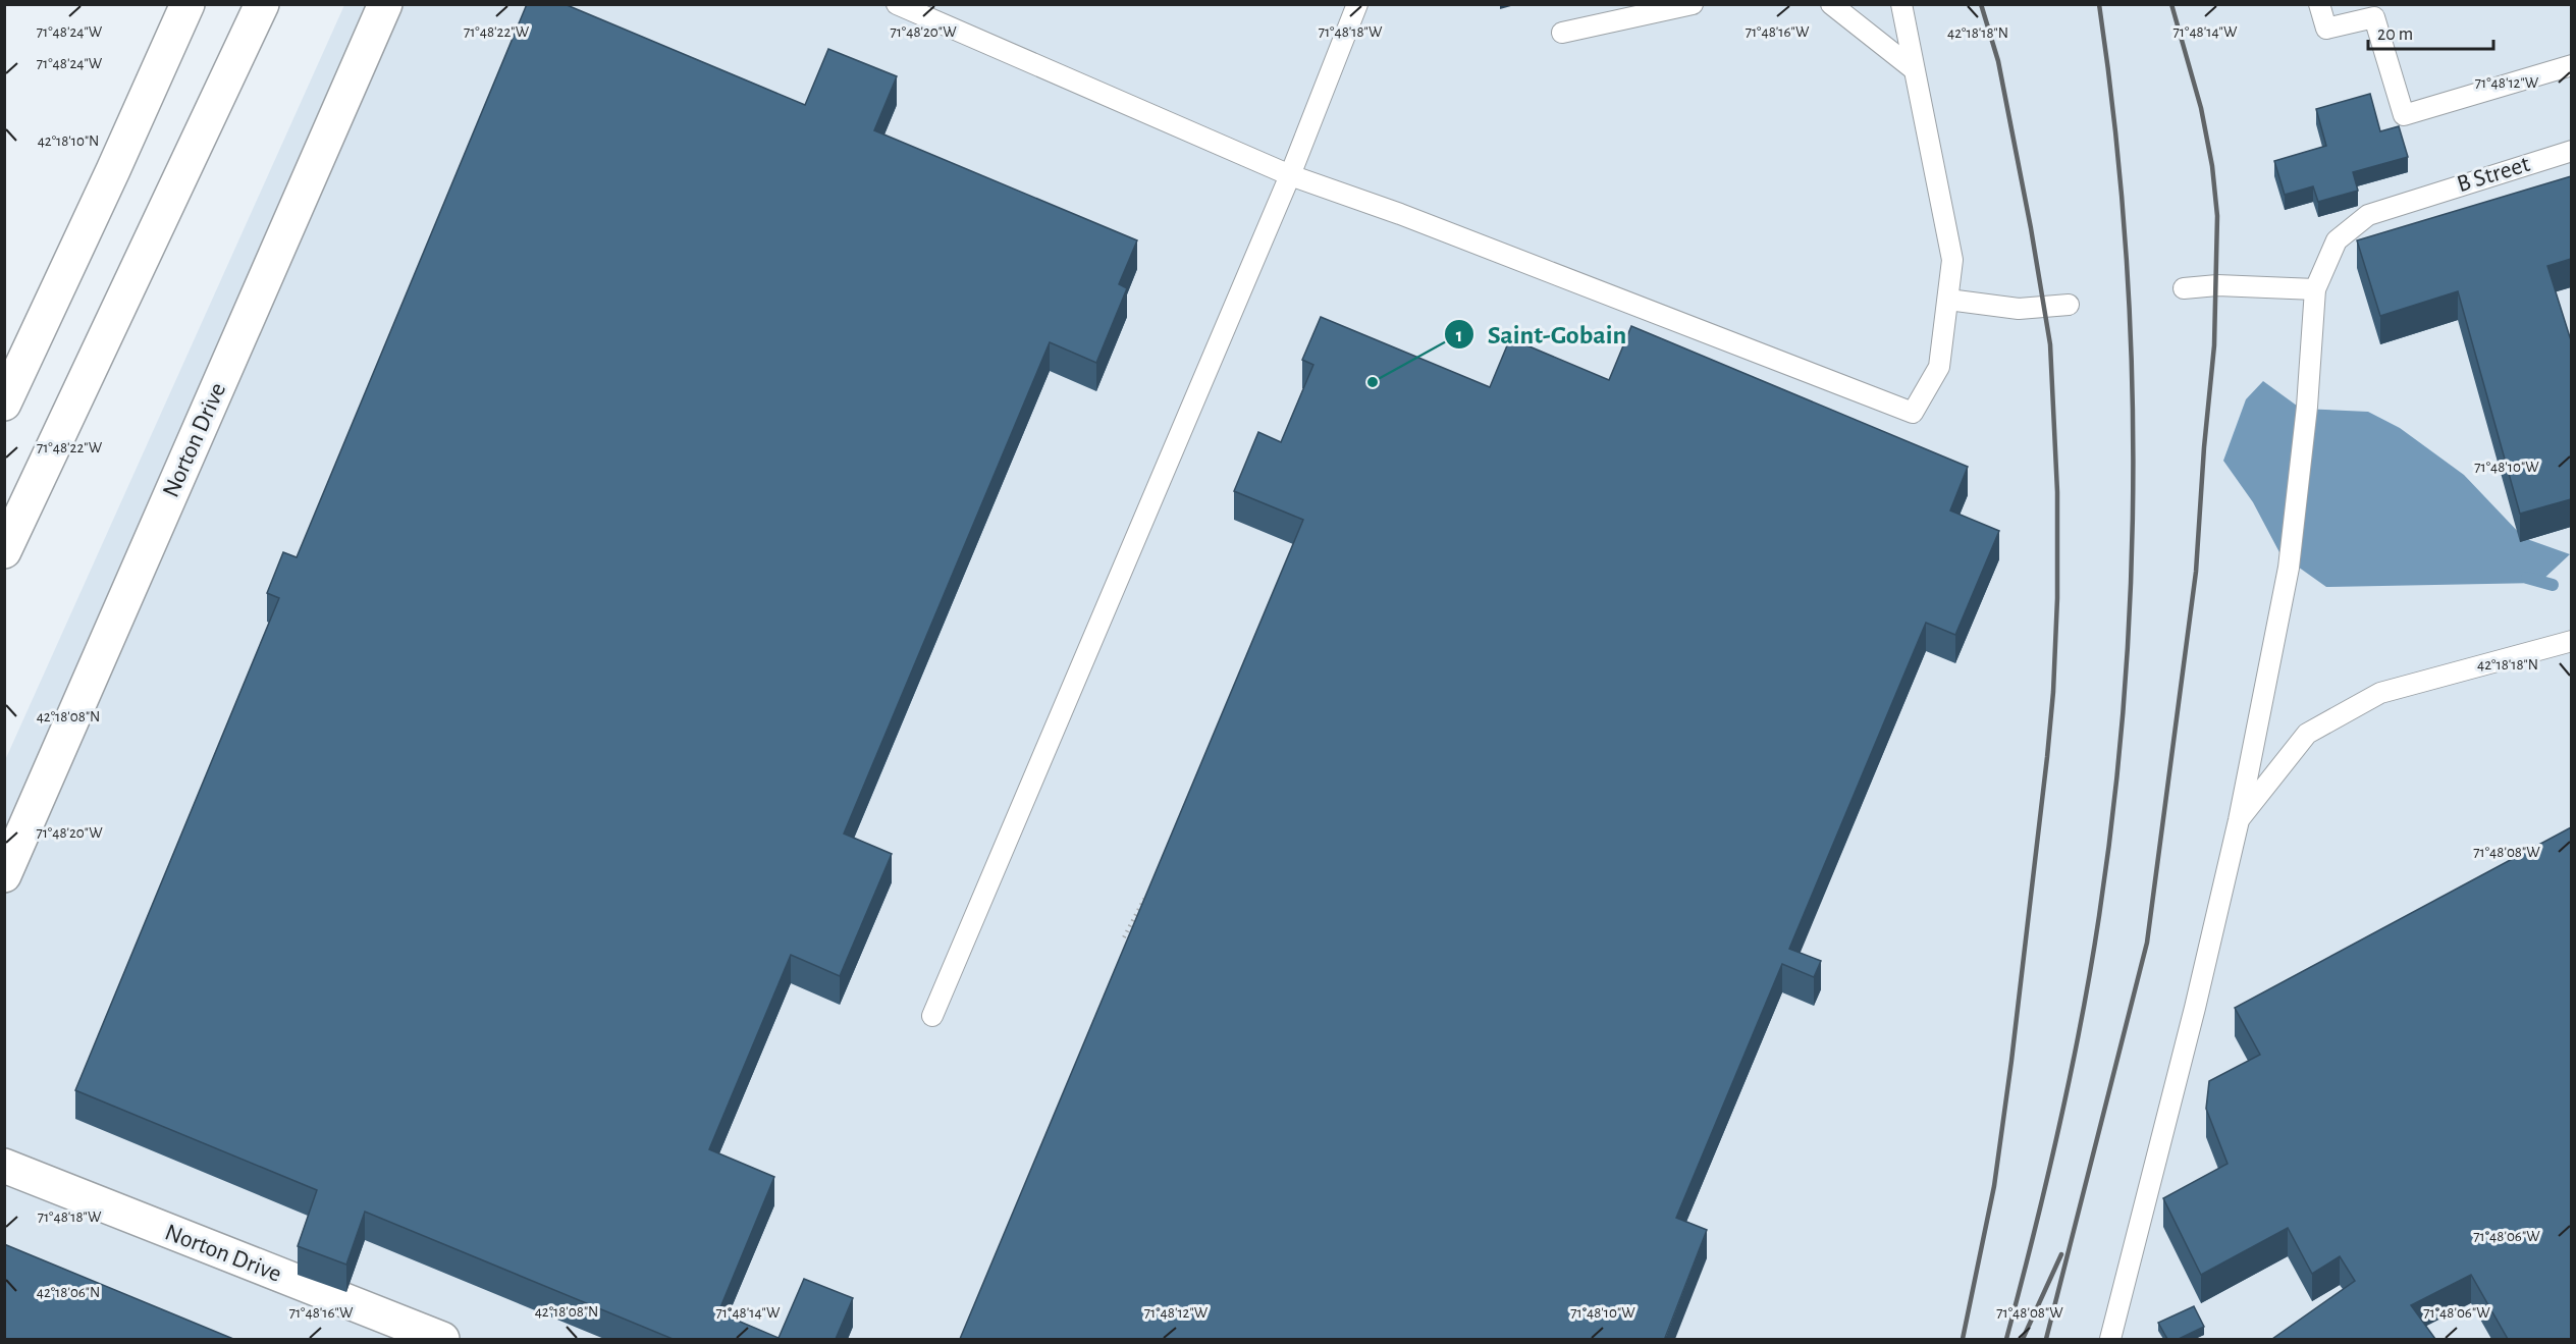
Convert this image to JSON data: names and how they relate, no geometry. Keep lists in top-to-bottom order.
{
  "streets": {
    "street": ["Norton Drive"],
    "lane": ["B Street"]
  },
  "places": ["Saint-Gobain"],
  "scale_bar": "20 m",
  "coordinates": [
    "71°48'20\"W",
    "71°48'24\"W",
    "71°48'22\"W",
    "71°48'18\"W",
    "71°48'16\"W",
    "71°48'14\"W",
    "42°18'18\"N",
    "71°48'12\"W",
    "42°18'10\"N",
    "71°48'10\"W",
    "42°18'08\"N",
    "71°48'08\"W",
    "71°48'06\"W",
    "42°18'06\"N"
  ]
}
